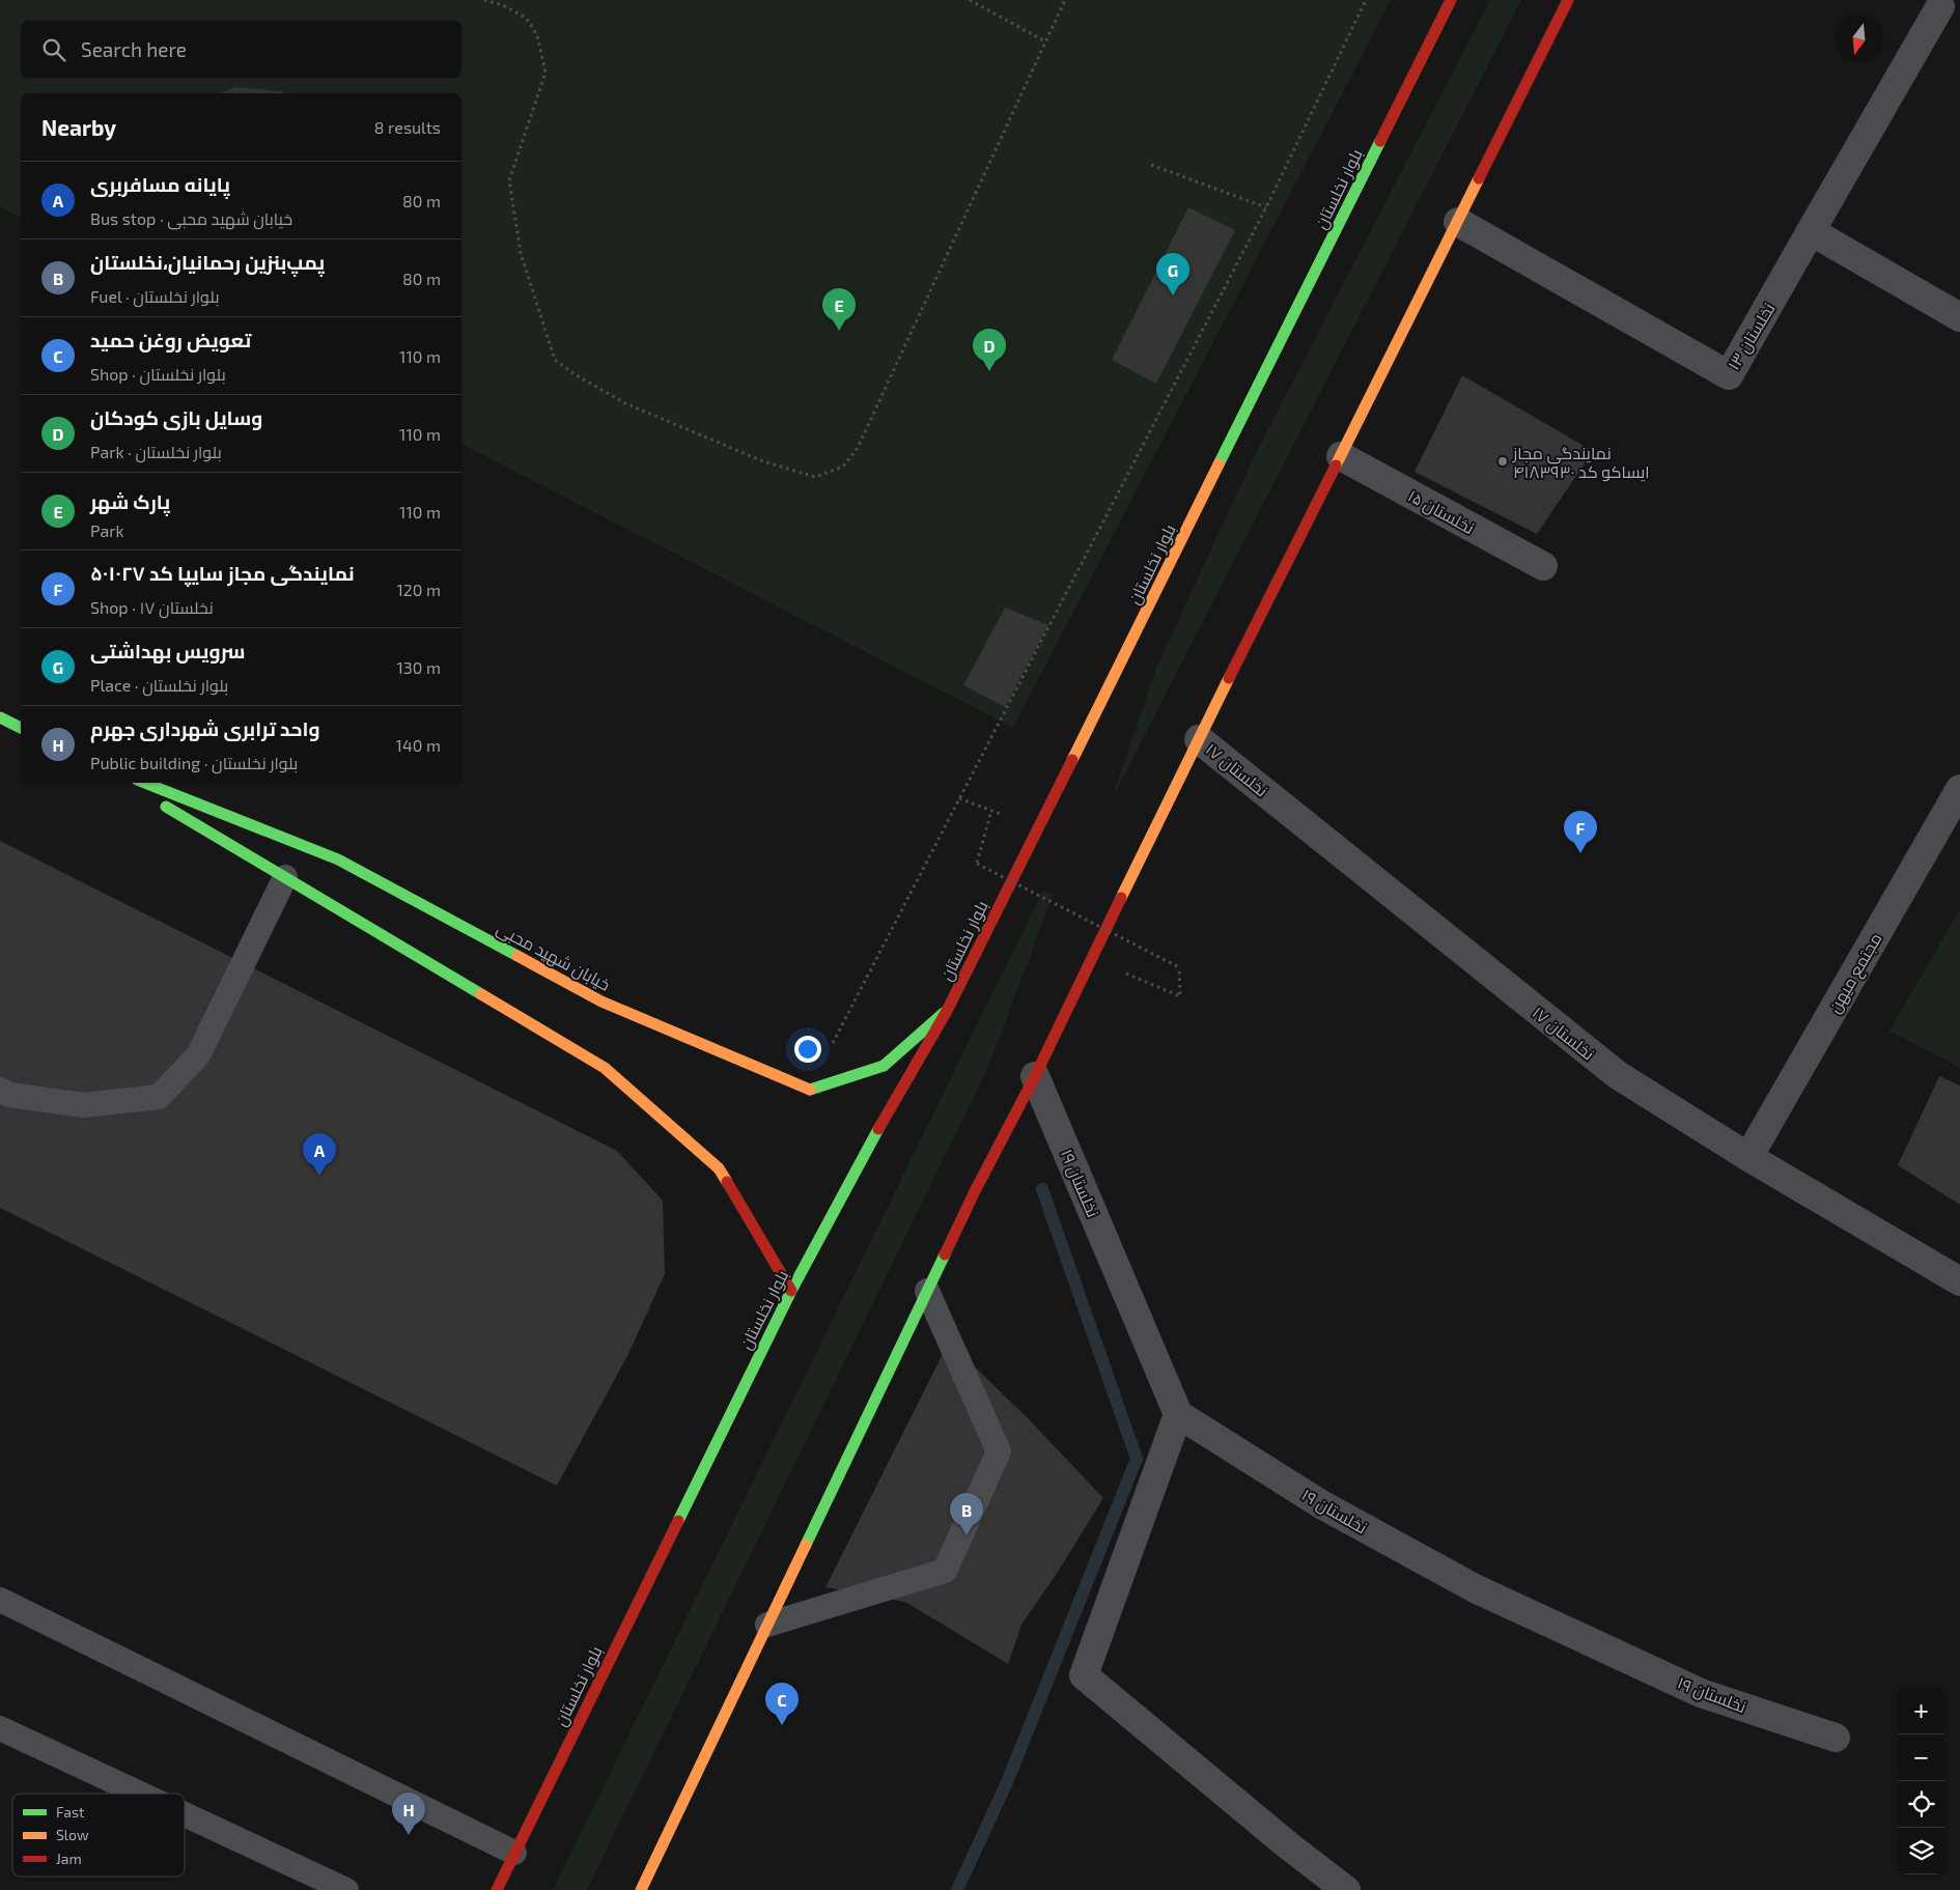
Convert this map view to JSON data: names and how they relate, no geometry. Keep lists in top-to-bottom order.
{
  "streets": {
    "main road": ["بلوار نخلستان", "خیابان شهید محبی"],
    "street": [
      "نخلستان ۱۳",
      "نخلستان ۱۵",
      "نخلستان ۱۷",
      "مجتمع میهن",
      "نخلستان ۱۹"
    ]
  },
  "crossings": [
    ["نخلستان ۱۷", "مجتمع میهن"]
  ],
  "places": ["نمایندگی مجاز ایساکو کد ۴۱۸۳۹۳۰"],
  "legend": ["Fast", "Slow", "Jam"],
  "north": "bottom",
  "page": {
    "search": "Search here",
    "heading": ["Nearby", "8 results"],
    "list": [
      {
        "mark": "A",
        "name": "پایانه مسافربری",
        "note": "Bus stop · خیابان شهید محبی",
        "value": "80 m"
      },
      {
        "mark": "B",
        "name": "پمپ‌بنزین رحمانیان،نخلستان",
        "note": "Fuel · بلوار نخلستان",
        "value": "80 m"
      },
      {
        "mark": "C",
        "name": "تعویض روغن حمید",
        "note": "Shop · بلوار نخلستان",
        "value": "110 m"
      },
      {
        "mark": "D",
        "name": "وسایل بازی کودکان",
        "note": "Park · بلوار نخلستان",
        "value": "110 m"
      },
      {
        "mark": "E",
        "name": "پارک شهر",
        "note": "Park",
        "value": "110 m"
      },
      {
        "mark": "F",
        "name": "نمایندگی مجاز سایپا کد ۵۰۱۰۲۷",
        "note": "Shop · نخلستان ۱۷",
        "value": "120 m"
      },
      {
        "mark": "G",
        "name": "سرویس بهداشتی",
        "note": "Place · بلوار نخلستان",
        "value": "130 m"
      },
      {
        "mark": "H",
        "name": "واحد ترابری شهرداری جهرم",
        "note": "Public building · بلوار نخلستان",
        "value": "140 m"
      }
    ],
    "pins": [
      "G",
      "E",
      "D",
      "F",
      "A",
      "B",
      "C",
      "H"
    ],
    "map_buttons": ["+", "−"]
  }
}
